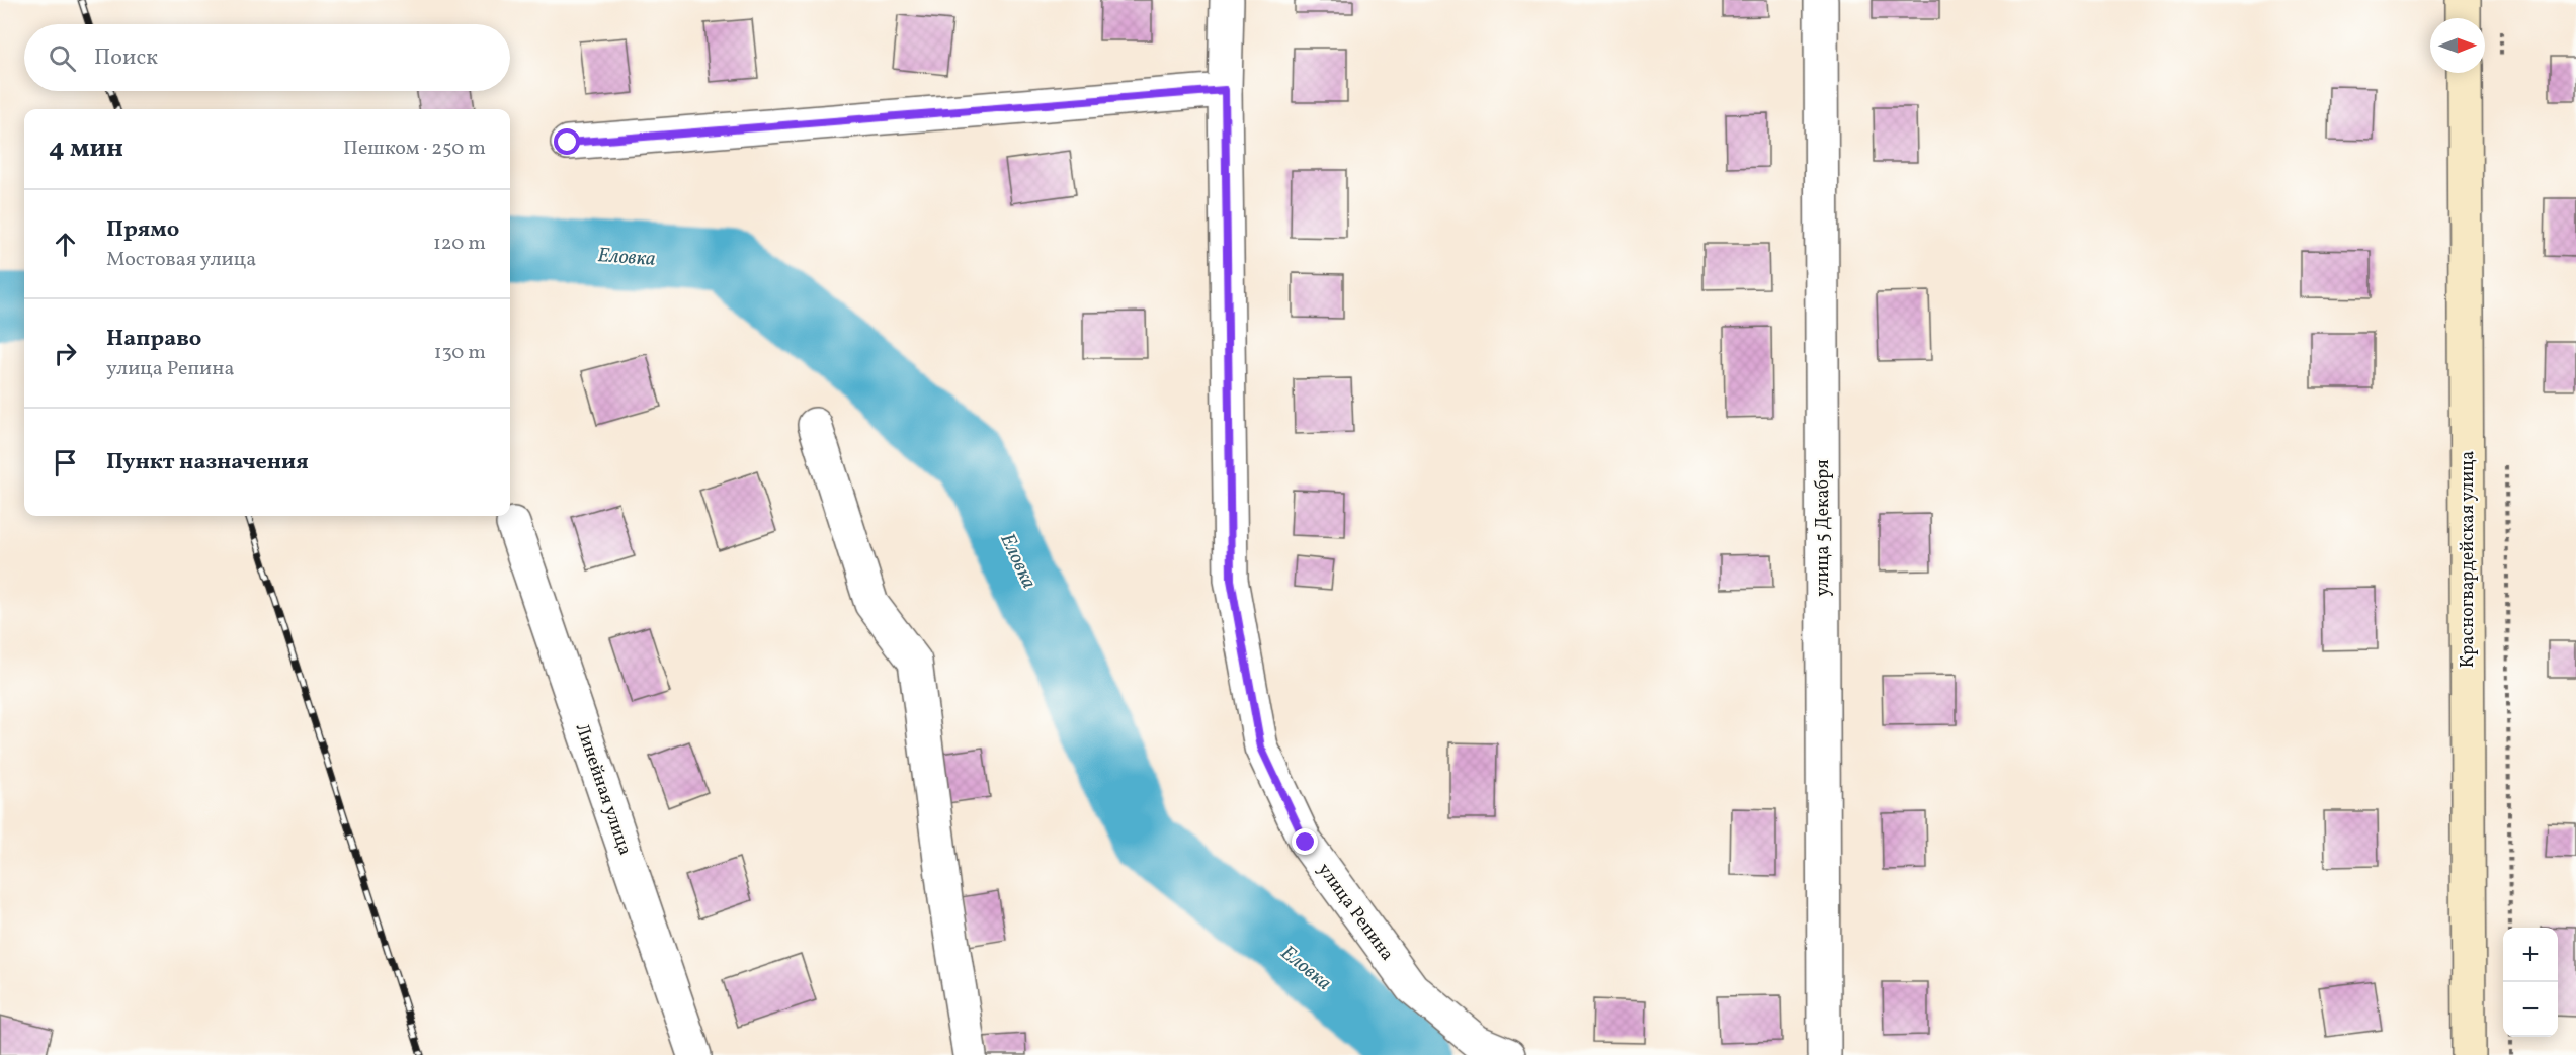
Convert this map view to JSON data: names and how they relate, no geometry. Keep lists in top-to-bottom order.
{
  "streets": {
    "main road": ["Красногвардейская улица"],
    "street": ["улица 5 Декабря", "Линейная улица", "улица Репина"]
  },
  "water": ["Еловка"],
  "north": "right",
  "page": {
    "search": "Поиск",
    "heading": ["4 мин", "Пешком · 250 m"],
    "list": [
      ["Прямо", "Мостовая улица", "120 m"],
      ["Направо", "улица Репина", "130 m"],
      "Пункт назначения"
    ],
    "map_buttons": ["+", "−"]
  }
}
